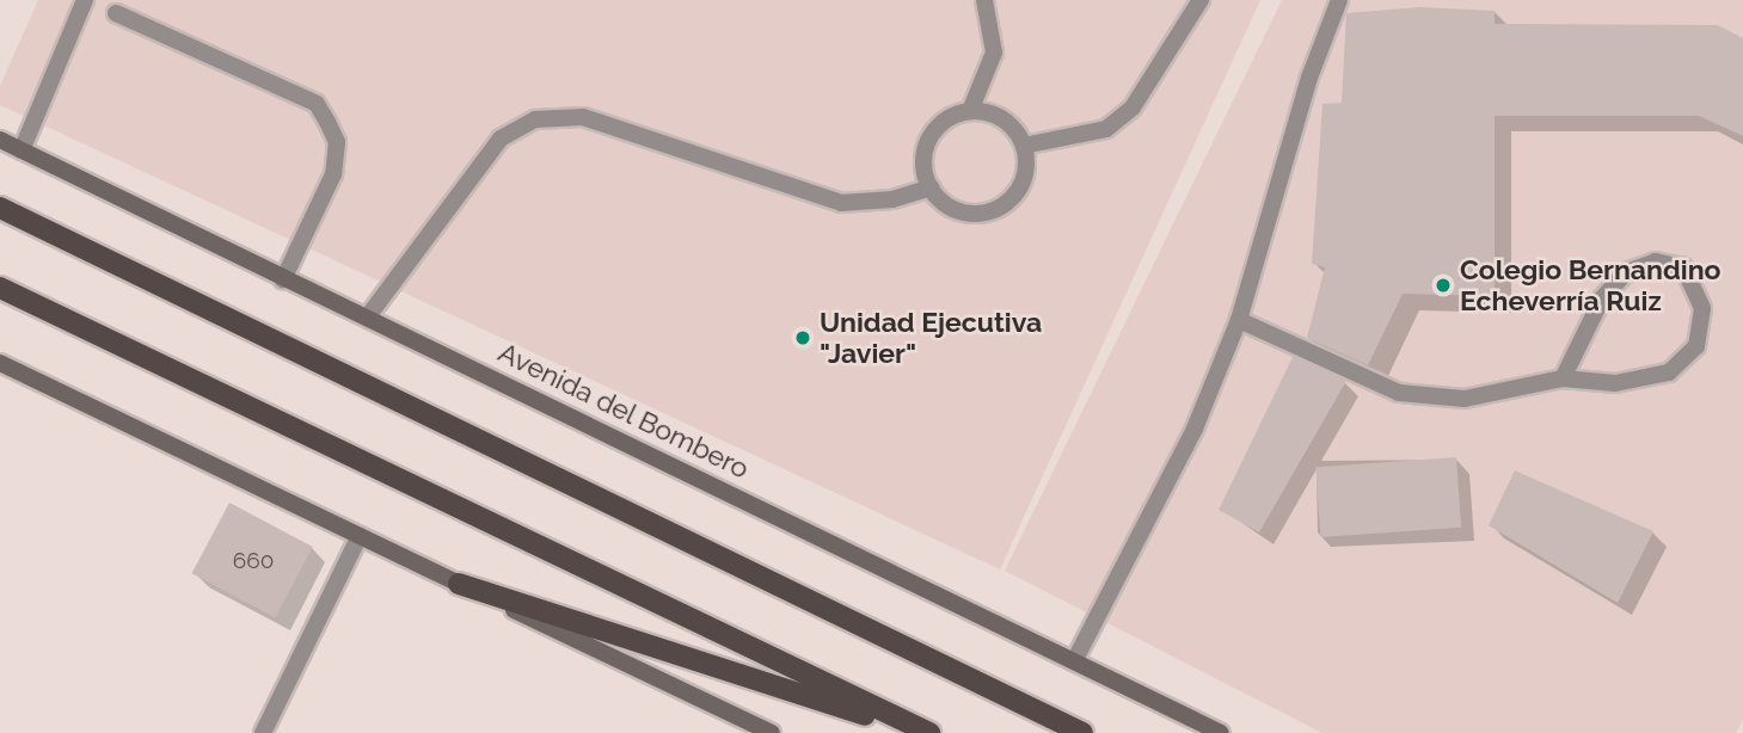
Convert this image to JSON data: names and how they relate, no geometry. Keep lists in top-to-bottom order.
{
  "streets": {
    "main road": ["Avenida del Bombero"]
  },
  "places": ["Colegio Bernandino Echeverría Ruiz", "Unidad Ejecutiva \"Javier\""],
  "house_numbers": ["660"]
}
